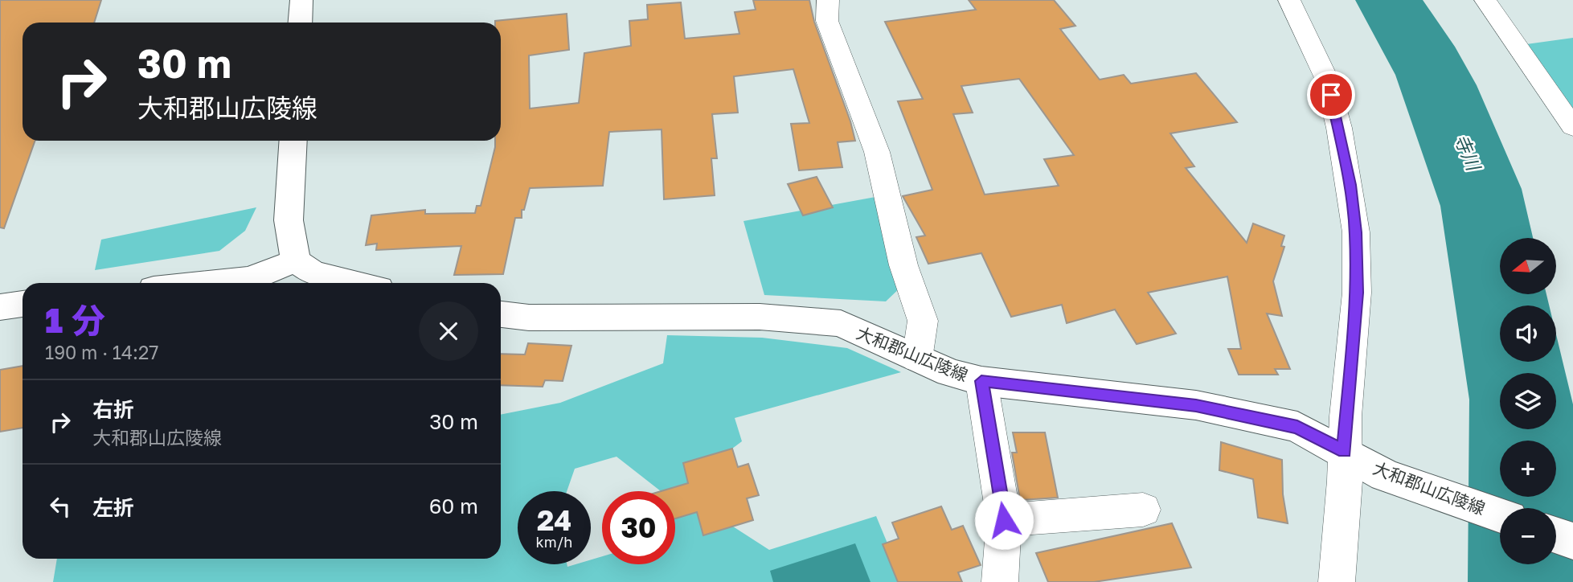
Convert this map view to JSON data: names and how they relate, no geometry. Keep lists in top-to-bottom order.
{
  "streets": {
    "main road": ["大和郡山広陵線"]
  },
  "water": ["寺川"],
  "north": "left",
  "page": {
    "turn": ["30 m", "大和郡山広陵線"],
    "map_buttons": ["+", "−"],
    "heading": ["1 分", "190 m · 14:27"],
    "list": [
      {
        "name": "右折",
        "note": "大和郡山広陵線",
        "value": "30 m"
      },
      {
        "name": "左折",
        "value": "60 m"
      }
    ],
    "speed": "24 km/h",
    "limit": "30"
  }
}
